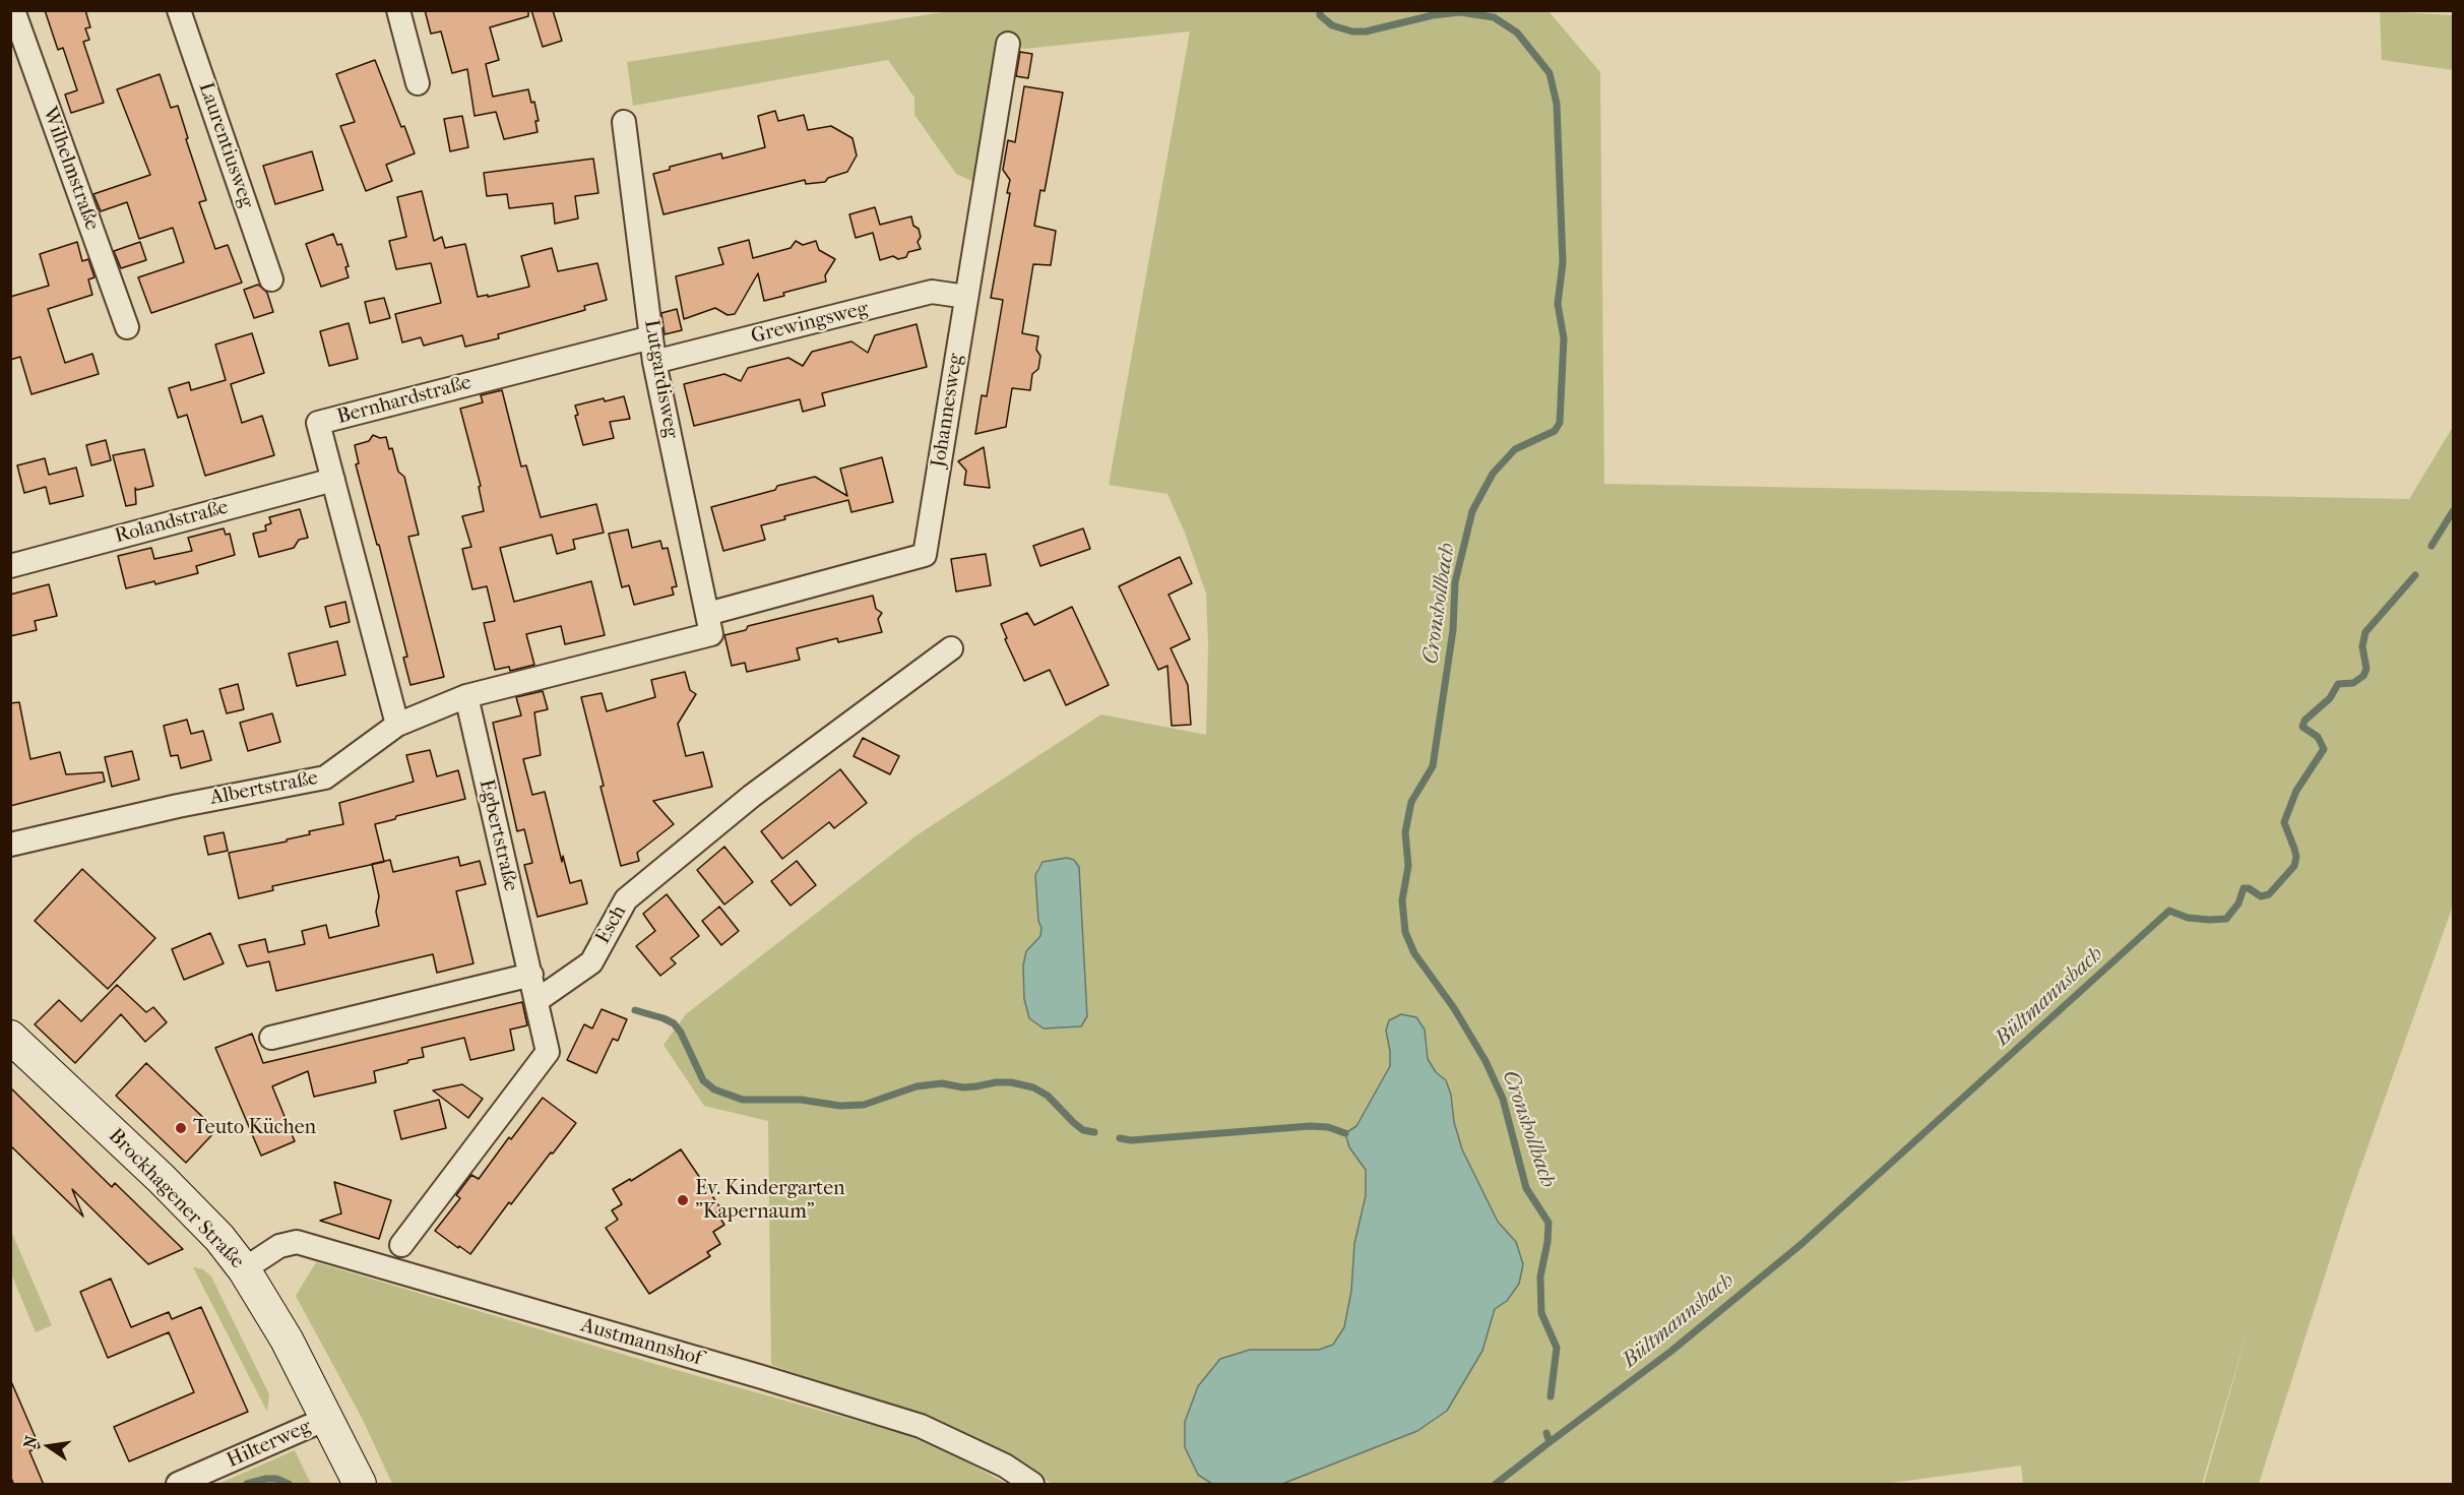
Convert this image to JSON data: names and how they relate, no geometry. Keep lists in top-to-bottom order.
{
  "streets": {
    "main road": ["Brockhagener Straße"],
    "street": [
      "Laurentiusweg",
      "Wilhelmstraße",
      "Grewingsweg",
      "Lutgardisweg",
      "Bernhardstraße",
      "Johannesweg",
      "Rolandstraße",
      "Albertstraße",
      "Egbertstraße",
      "Esch",
      "Austmannshof",
      "Hilterweg"
    ]
  },
  "crossings": [
    ["Grewingsweg", "Lutgardisweg"],
    ["Grewingsweg", "Johannesweg"],
    ["Lutgardisweg", "Bernhardstraße"],
    ["Lutgardisweg", "Johannesweg"],
    ["Lutgardisweg", "Albertstraße"],
    ["Bernhardstraße", "Rolandstraße"],
    ["Bernhardstraße", "Albertstraße"],
    ["Johannesweg", "Albertstraße"],
    ["Albertstraße", "Egbertstraße"],
    ["Egbertstraße", "Esch"],
    ["Brockhagener Straße", "Austmannshof"],
    ["Brockhagener Straße", "Hilterweg"]
  ],
  "water": ["Cronshollbach", "Bültmannsbach"],
  "places": ["Teuto Küchen", "Ev. Kindergarten \"Kapernaum\""],
  "north": "left"
}
